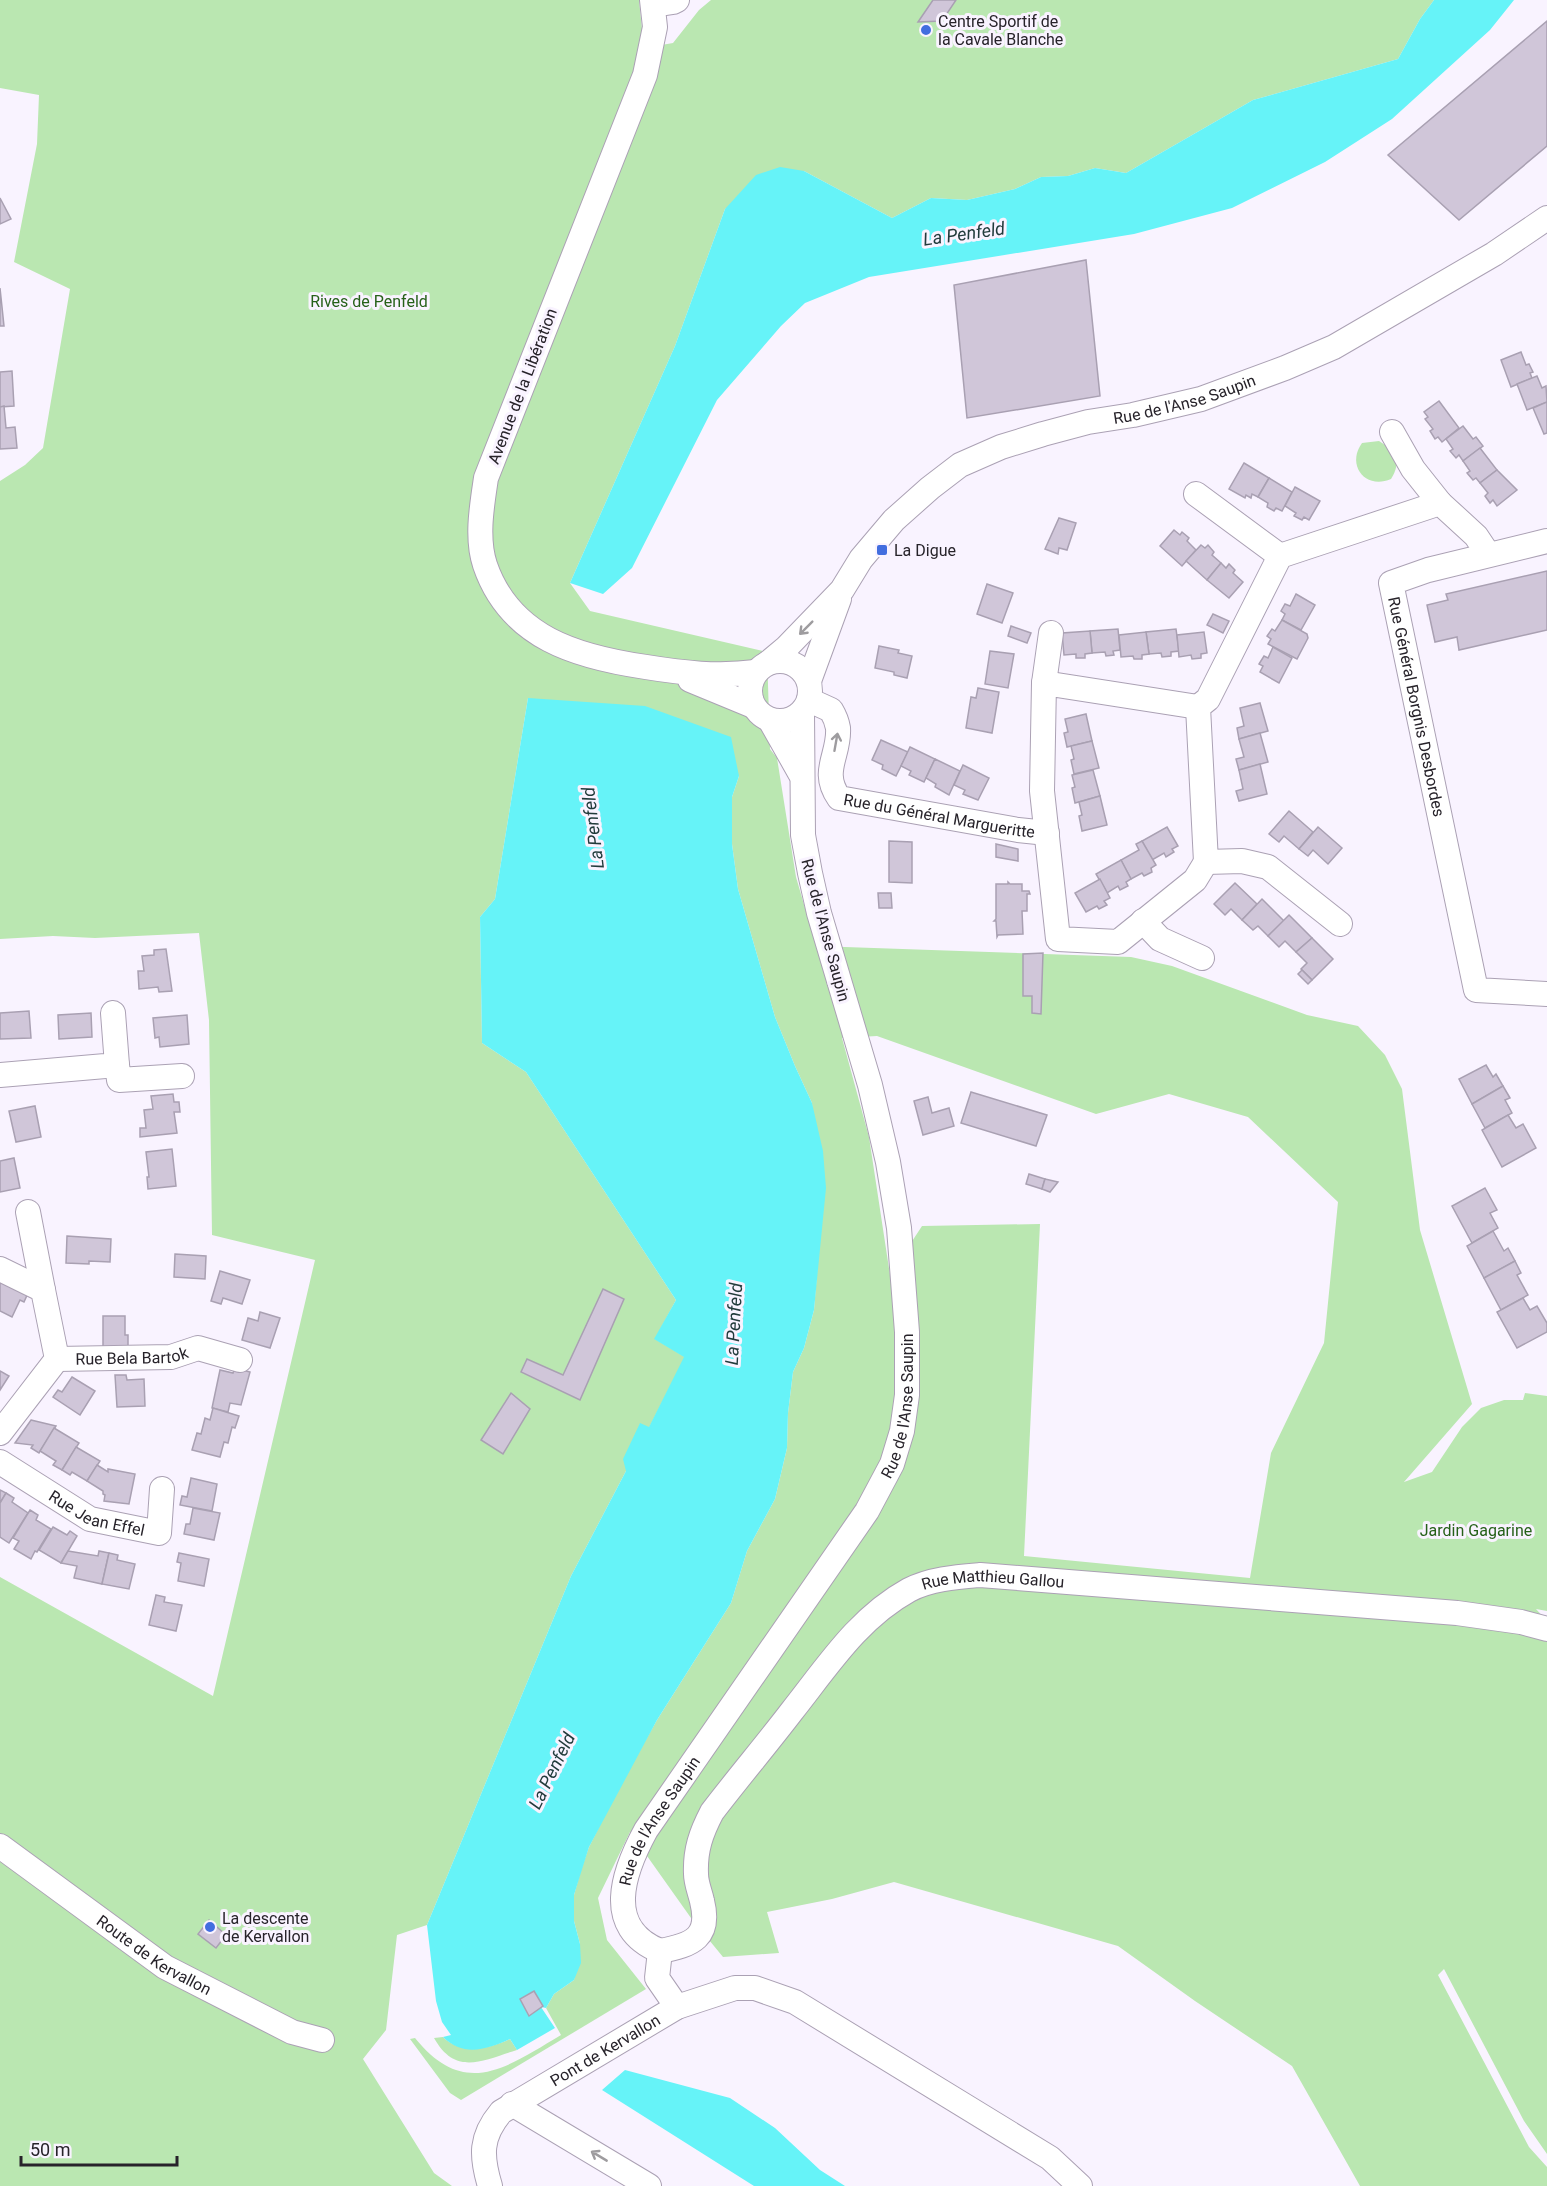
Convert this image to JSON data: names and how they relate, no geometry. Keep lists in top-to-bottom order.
{
  "streets": {
    "street": [
      "Avenue de la Libération",
      "Rue de l'Anse Saupin",
      "Rue Général Borgnis Desbordes",
      "Rue du Général Margueritte",
      "Rue Bela Bartok",
      "Rue Jean Effel",
      "Rue Matthieu Gallou",
      "Route de Kervallon",
      "Pont de Kervallon"
    ]
  },
  "crossings": [
    ["Avenue de la Libération", "Rue de l'Anse Saupin"],
    ["Avenue de la Libération", "Rue du Général Margueritte"],
    ["Rue de l'Anse Saupin", "Rue du Général Margueritte"],
    ["Rue de l'Anse Saupin", "Rue Matthieu Gallou"]
  ],
  "water": ["La Penfeld"],
  "parks": ["Rives de Penfeld", "Jardin Gagarine"],
  "places": {
    "other": ["Centre Sportif de la Cavale Blanche", "La descente de Kervallon"],
    "transit": ["La Digue"]
  },
  "scale_bar": "50 m"
}
